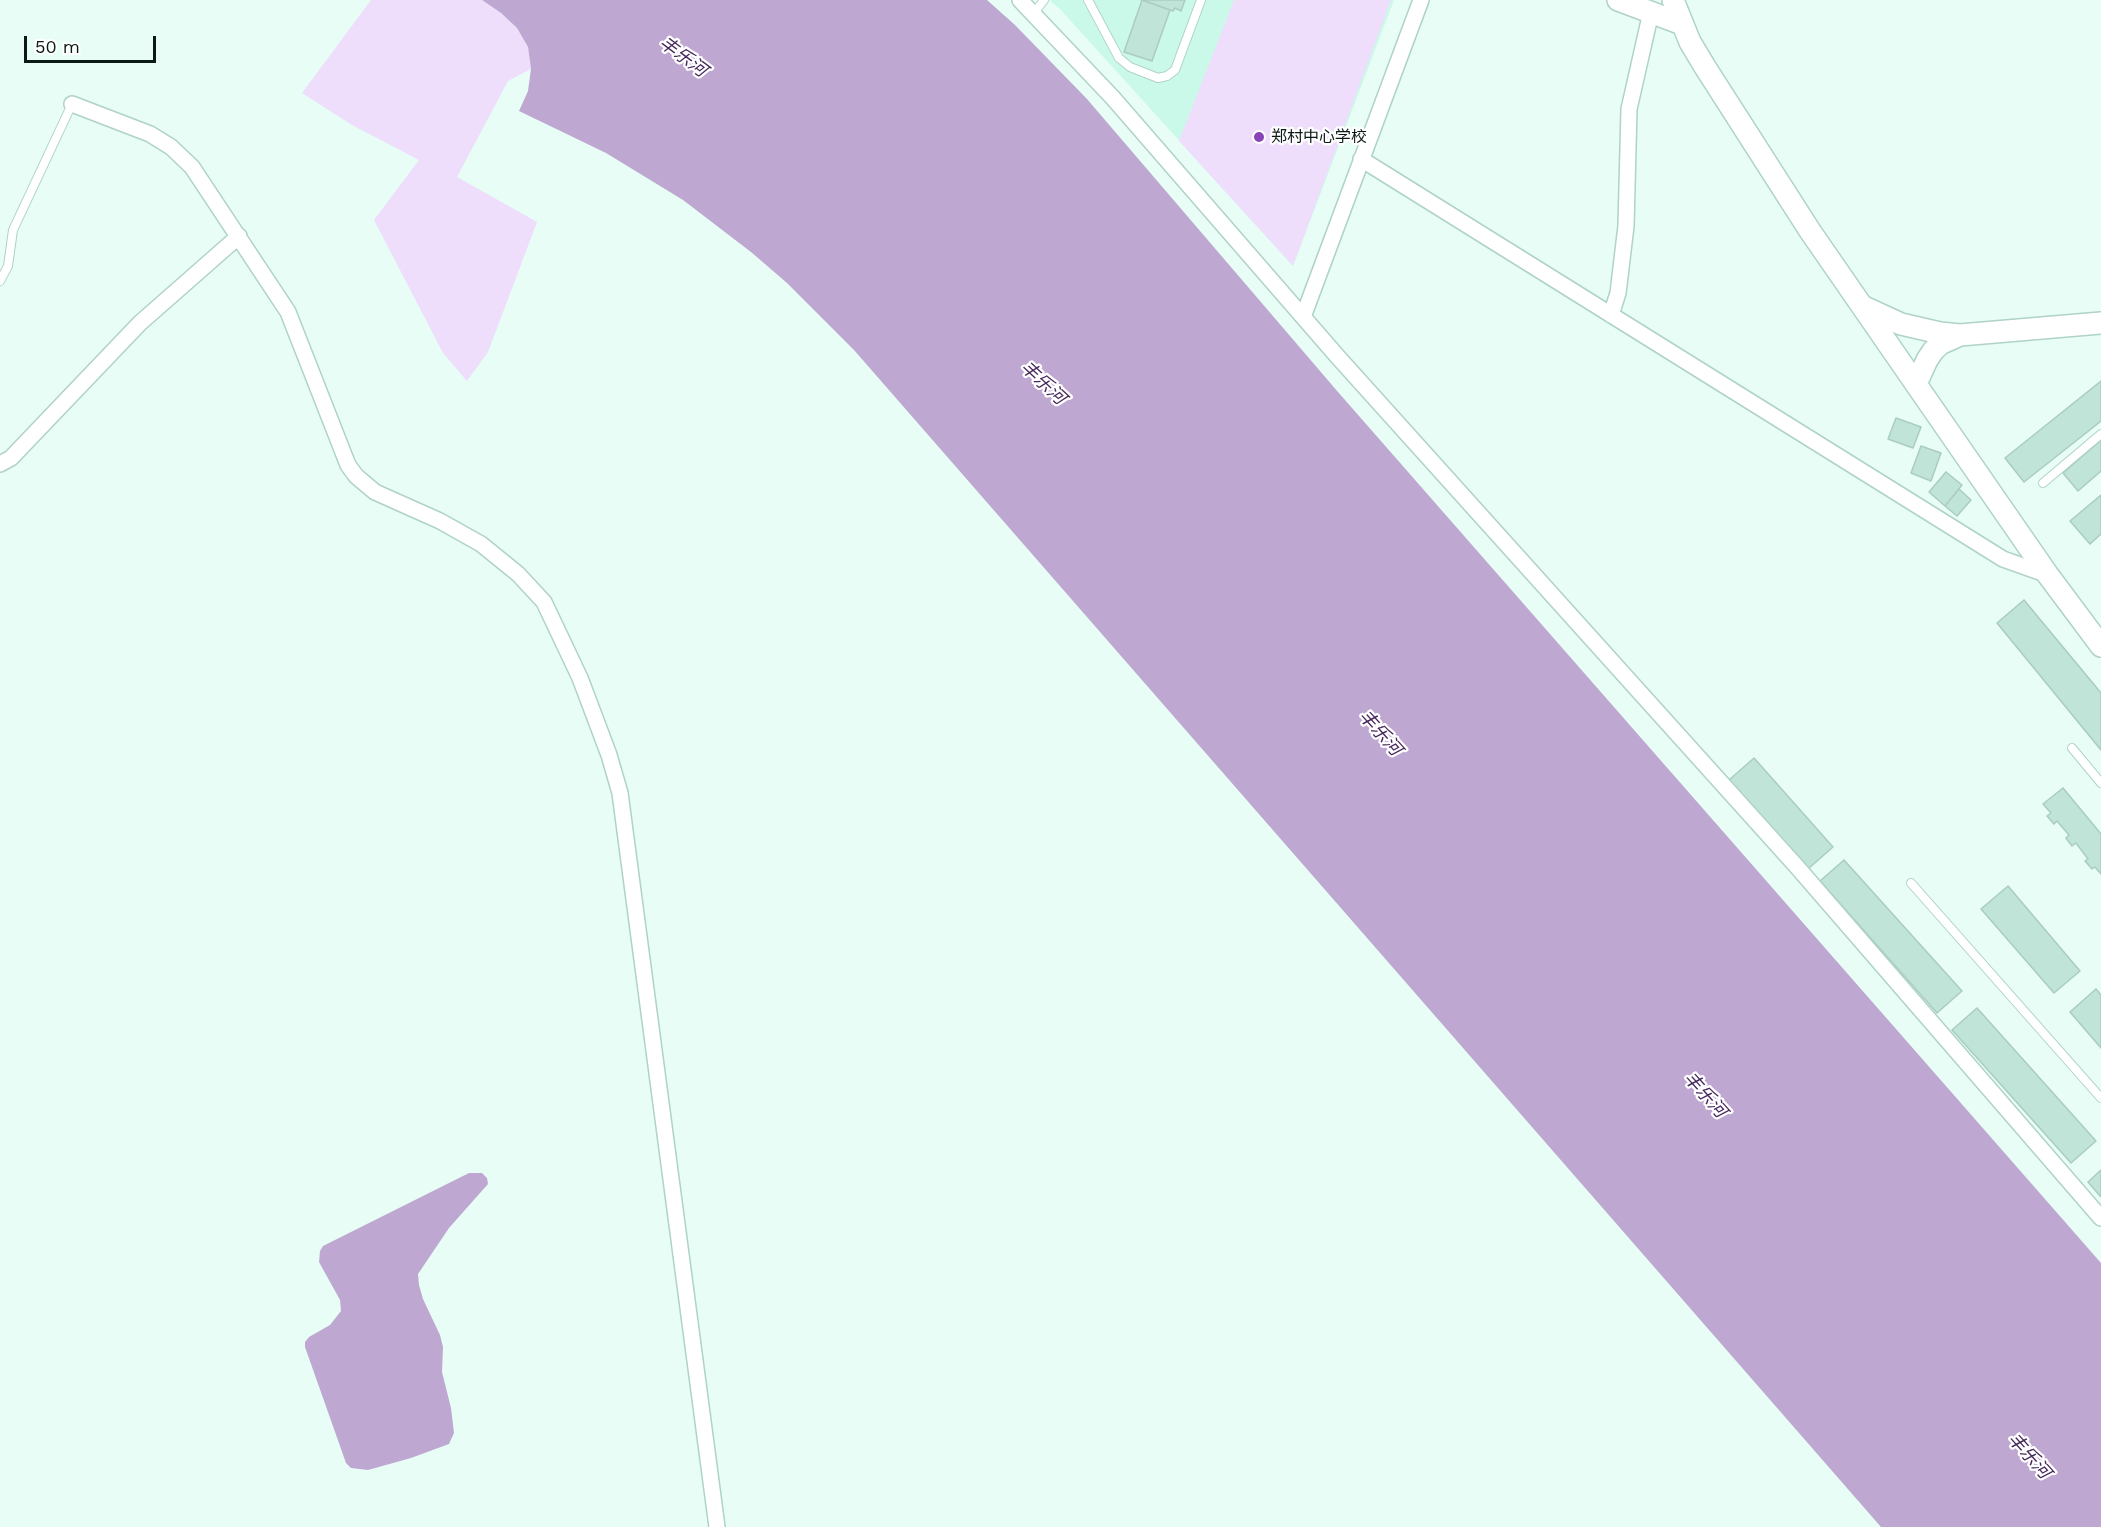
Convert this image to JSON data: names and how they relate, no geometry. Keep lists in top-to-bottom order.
{
  "water": ["丰乐河"],
  "places": ["郑村中心学校"],
  "scale_bar": "50 m"
}
